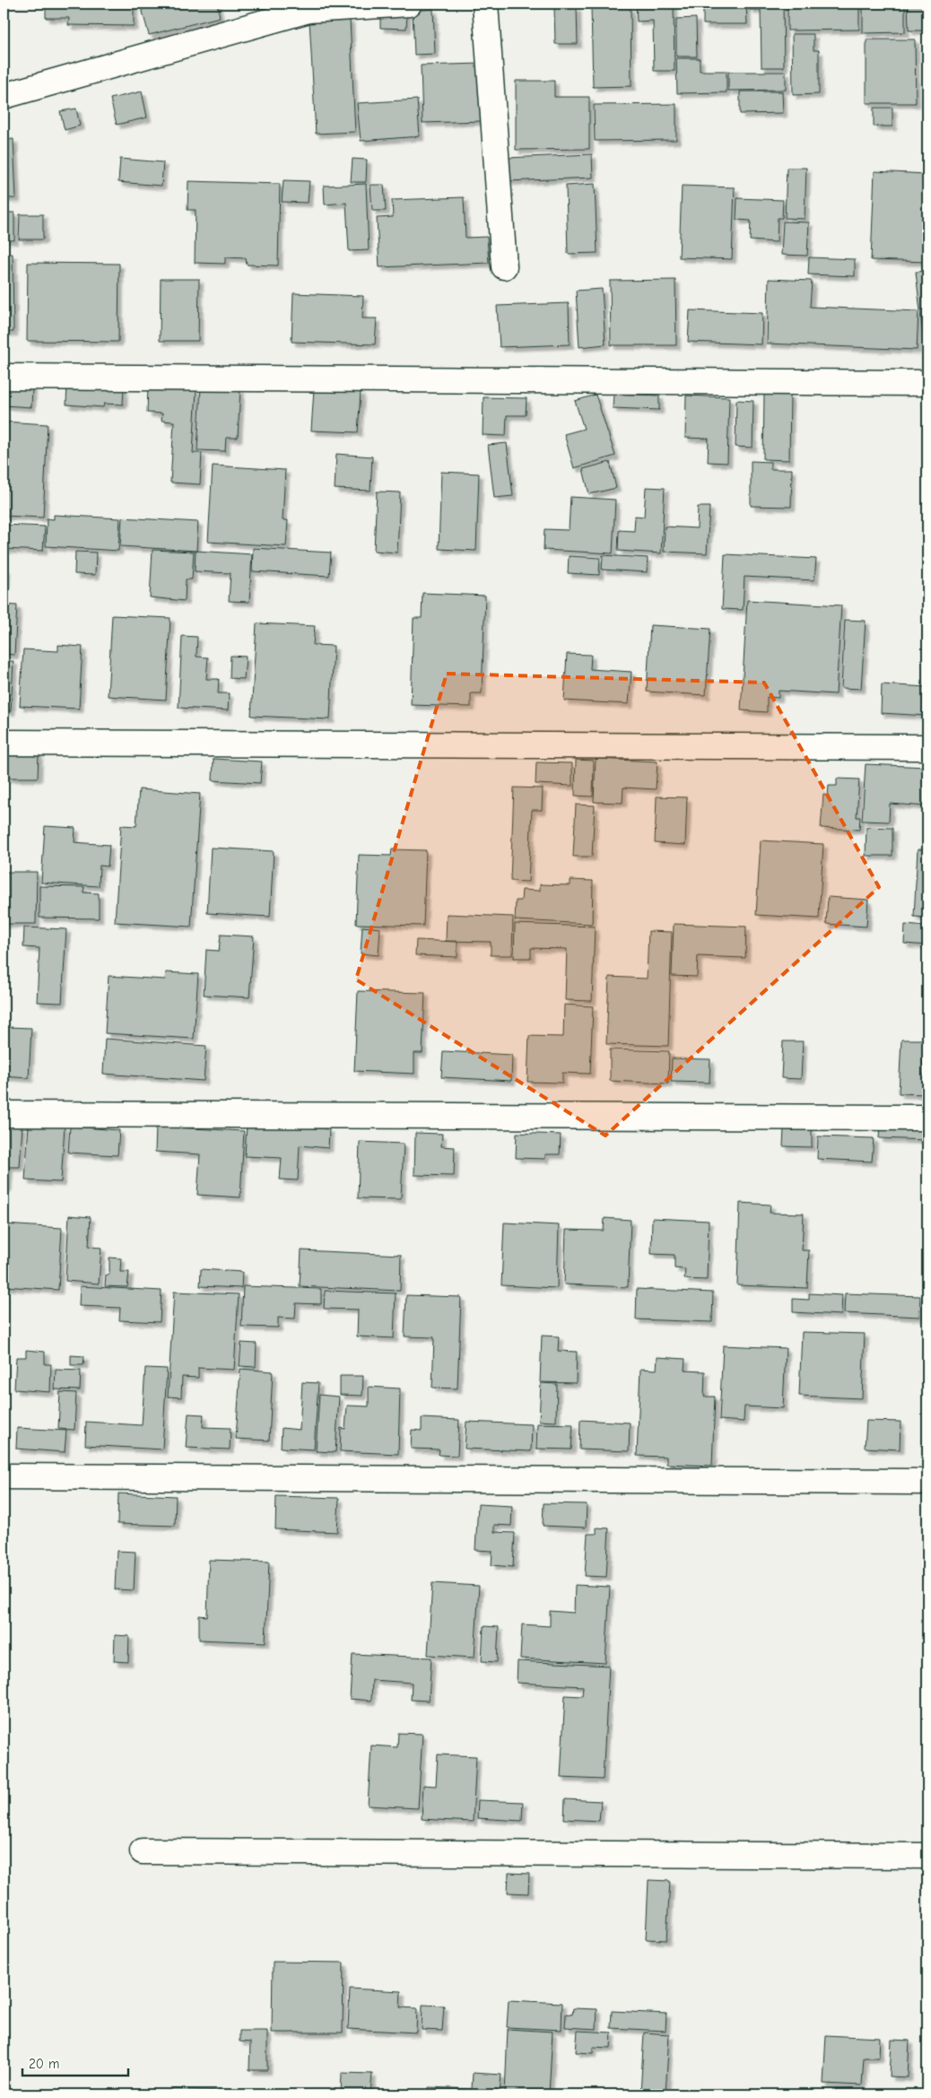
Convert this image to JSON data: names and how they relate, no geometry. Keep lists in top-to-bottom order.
{
  "scale_bar": "20 m"
}
